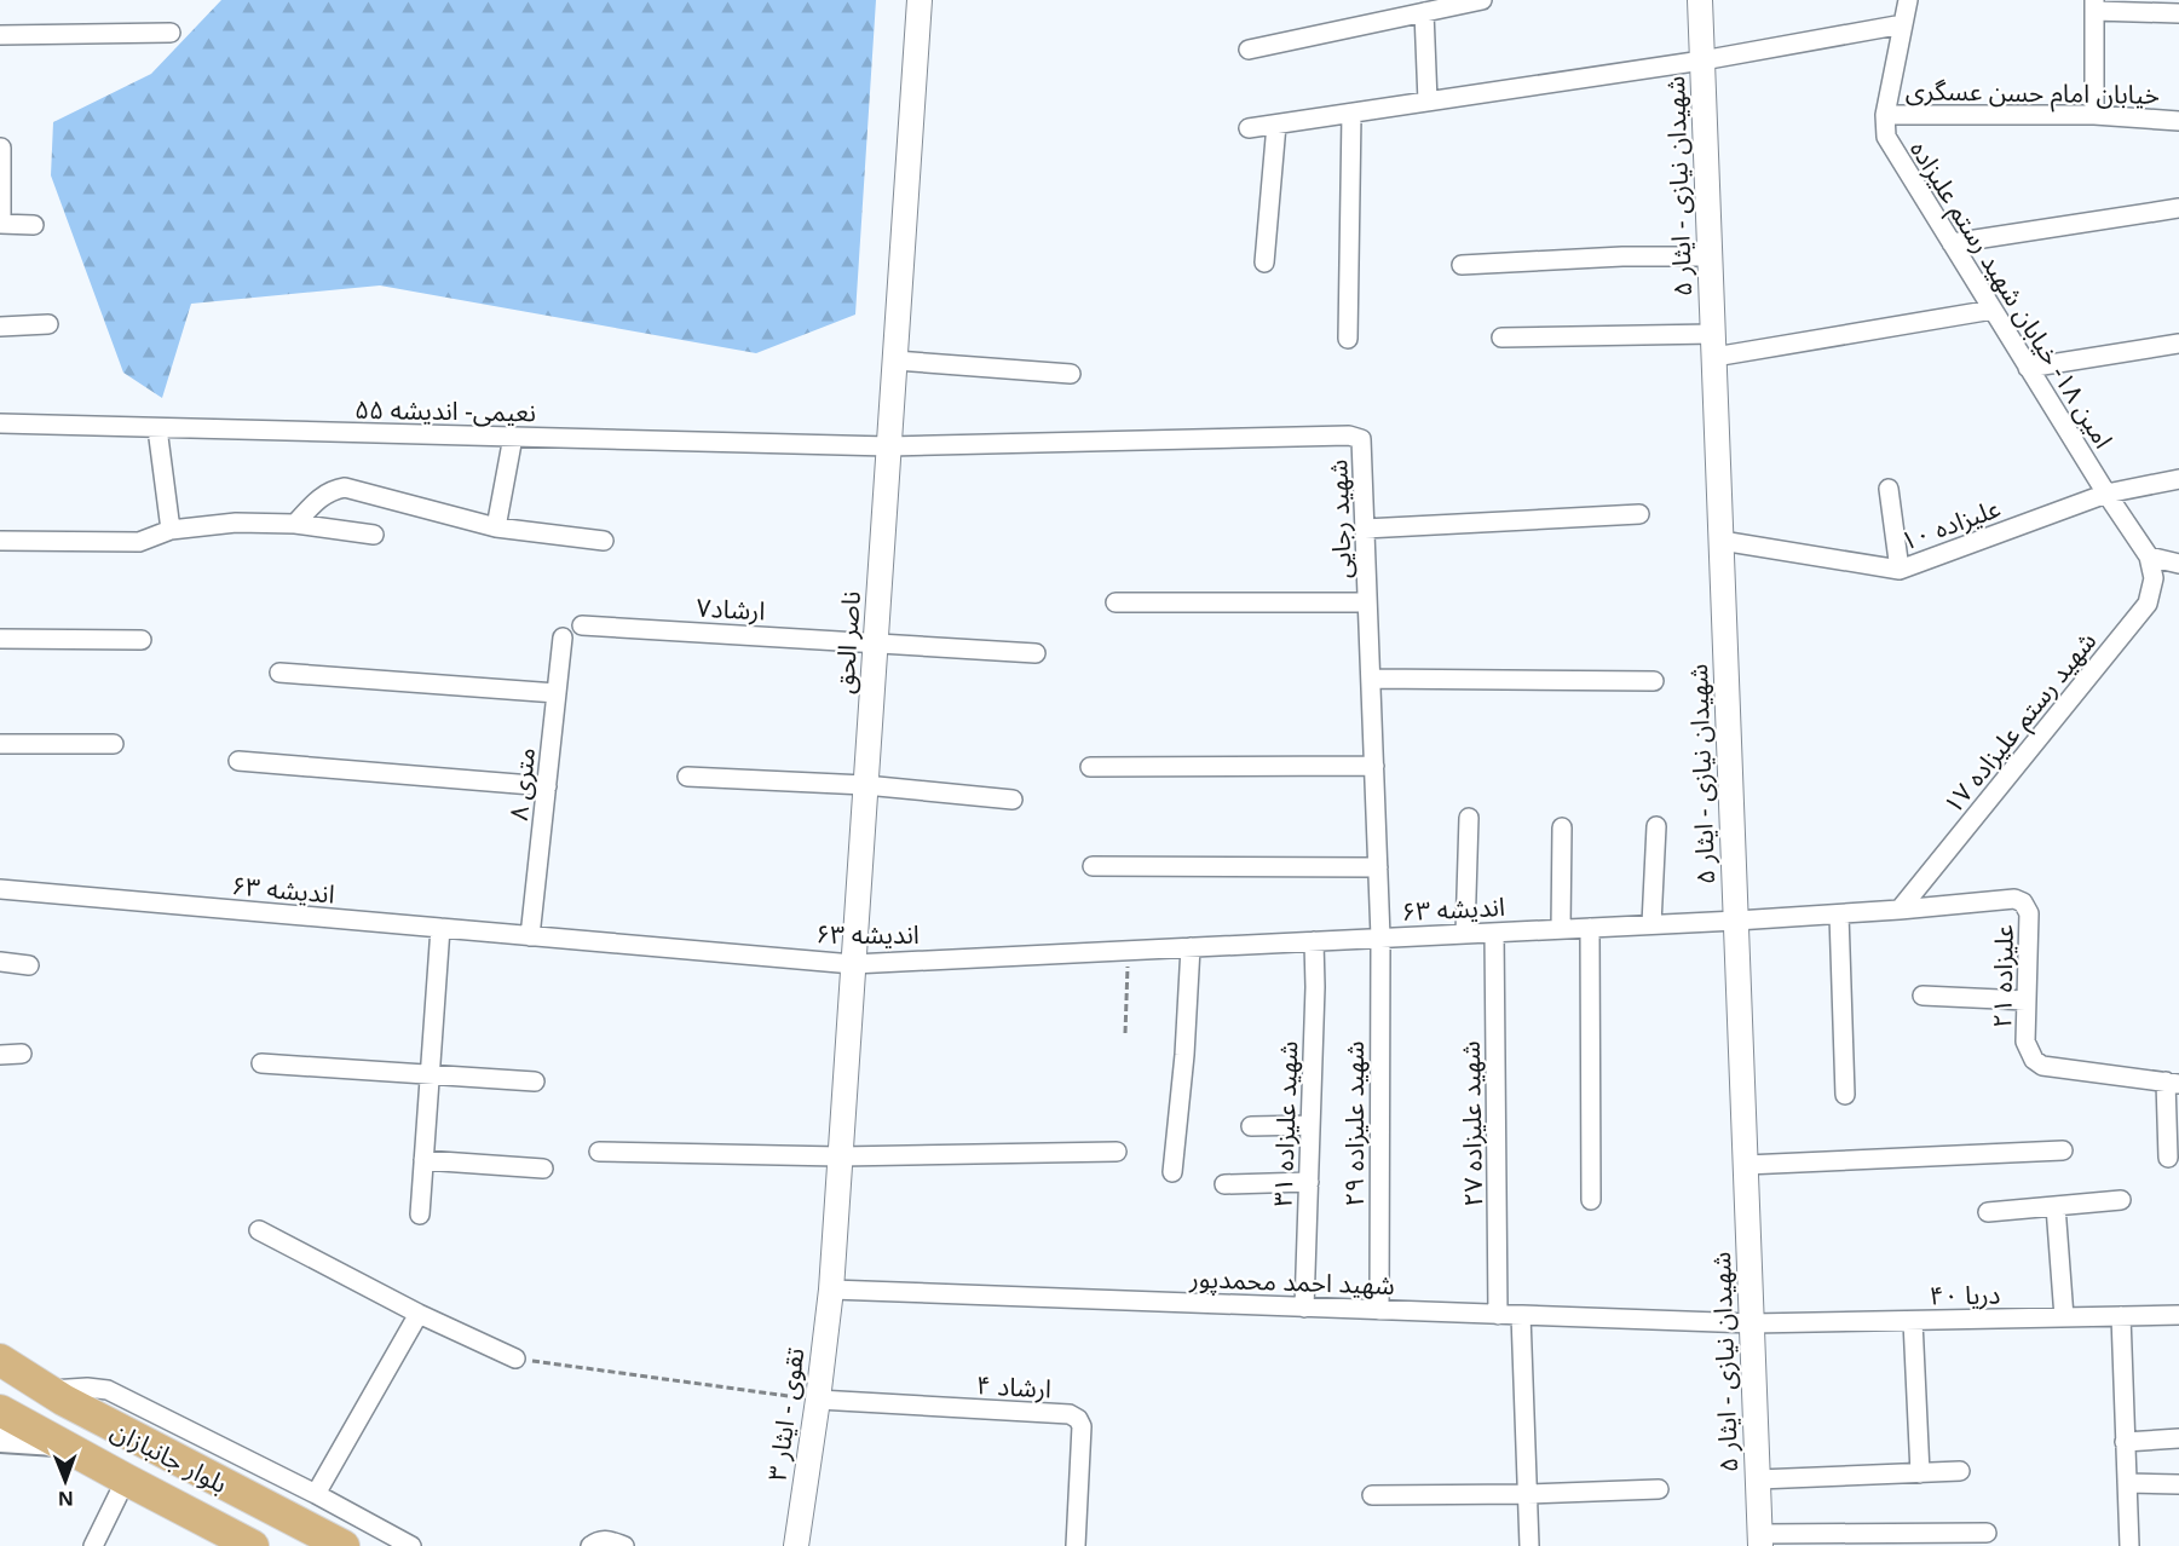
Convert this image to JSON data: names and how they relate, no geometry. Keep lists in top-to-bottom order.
{
  "streets": {
    "main road": ["بلوار جانبازان"],
    "street": [
      "خیابان امام حسن عسگری",
      "شهیدان نیازی - ایثار ۵",
      "امین ۱۸- خيابان شهيد رستم عليزاده",
      "نعیمی- اندیشه ۵۵",
      "شهید رجایی",
      "علیزاده ۱۰",
      "ارشاد۷",
      "ناصر الحق",
      "۱۷ شهید رستم علیزاده",
      "۸ متری",
      "اندیشه ۶۳",
      "علیزاده ۲۱",
      "شهید علیزاده ۳۱",
      "شهید علیزاده ۲۹",
      "شهید علیزاده ۲۷",
      "شهید احمد محمدپور",
      "دریا ۴۰",
      "ارشاد ۴",
      "تقوی - ایثار ۳"
    ]
  },
  "crossings": [
    ["خیابان امام حسن عسگری", "امین ۱۸- خيابان شهيد رستم عليزاده"],
    ["شهیدان نیازی - ایثار ۵", "علیزاده ۱۰"],
    ["شهیدان نیازی - ایثار ۵", "اندیشه ۶۳"],
    ["شهیدان نیازی - ایثار ۵", "علیزاده ۲۱"],
    ["شهیدان نیازی - ایثار ۵", "شهید احمد محمدپور"],
    ["شهیدان نیازی - ایثار ۵", "دریا ۴۰"],
    ["امین ۱۸- خيابان شهيد رستم عليزاده", "علیزاده ۱۰"],
    ["امین ۱۸- خيابان شهيد رستم عليزاده", "۱۷ شهید رستم علیزاده"],
    ["نعیمی- اندیشه ۵۵", "شهید رجایی"],
    ["نعیمی- اندیشه ۵۵", "ناصر الحق"],
    ["شهید رجایی", "ناصر الحق"],
    ["شهید رجایی", "اندیشه ۶۳"],
    ["شهید رجایی", "شهید علیزاده ۲۹"],
    ["ارشاد۷", "ناصر الحق"],
    ["ناصر الحق", "اندیشه ۶۳"],
    ["ناصر الحق", "شهید احمد محمدپور"],
    ["ناصر الحق", "تقوی - ایثار ۳"],
    ["۱۷ شهید رستم علیزاده", "علیزاده ۲۱"],
    ["۸ متری", "اندیشه ۶۳"],
    ["اندیشه ۶۳", "علیزاده ۲۱"],
    ["اندیشه ۶۳", "شهید علیزاده ۳۱"],
    ["اندیشه ۶۳", "شهید علیزاده ۲۹"],
    ["اندیشه ۶۳", "شهید علیزاده ۲۷"],
    ["شهید علیزاده ۳۱", "شهید احمد محمدپور"],
    ["شهید علیزاده ۲۹", "شهید احمد محمدپور"],
    ["شهید علیزاده ۲۷", "شهید احمد محمدپور"],
    ["شهید احمد محمدپور", "دریا ۴۰"],
    ["شهید احمد محمدپور", "تقوی - ایثار ۳"],
    ["ارشاد ۴", "تقوی - ایثار ۳"]
  ],
  "north": "bottom"
}
